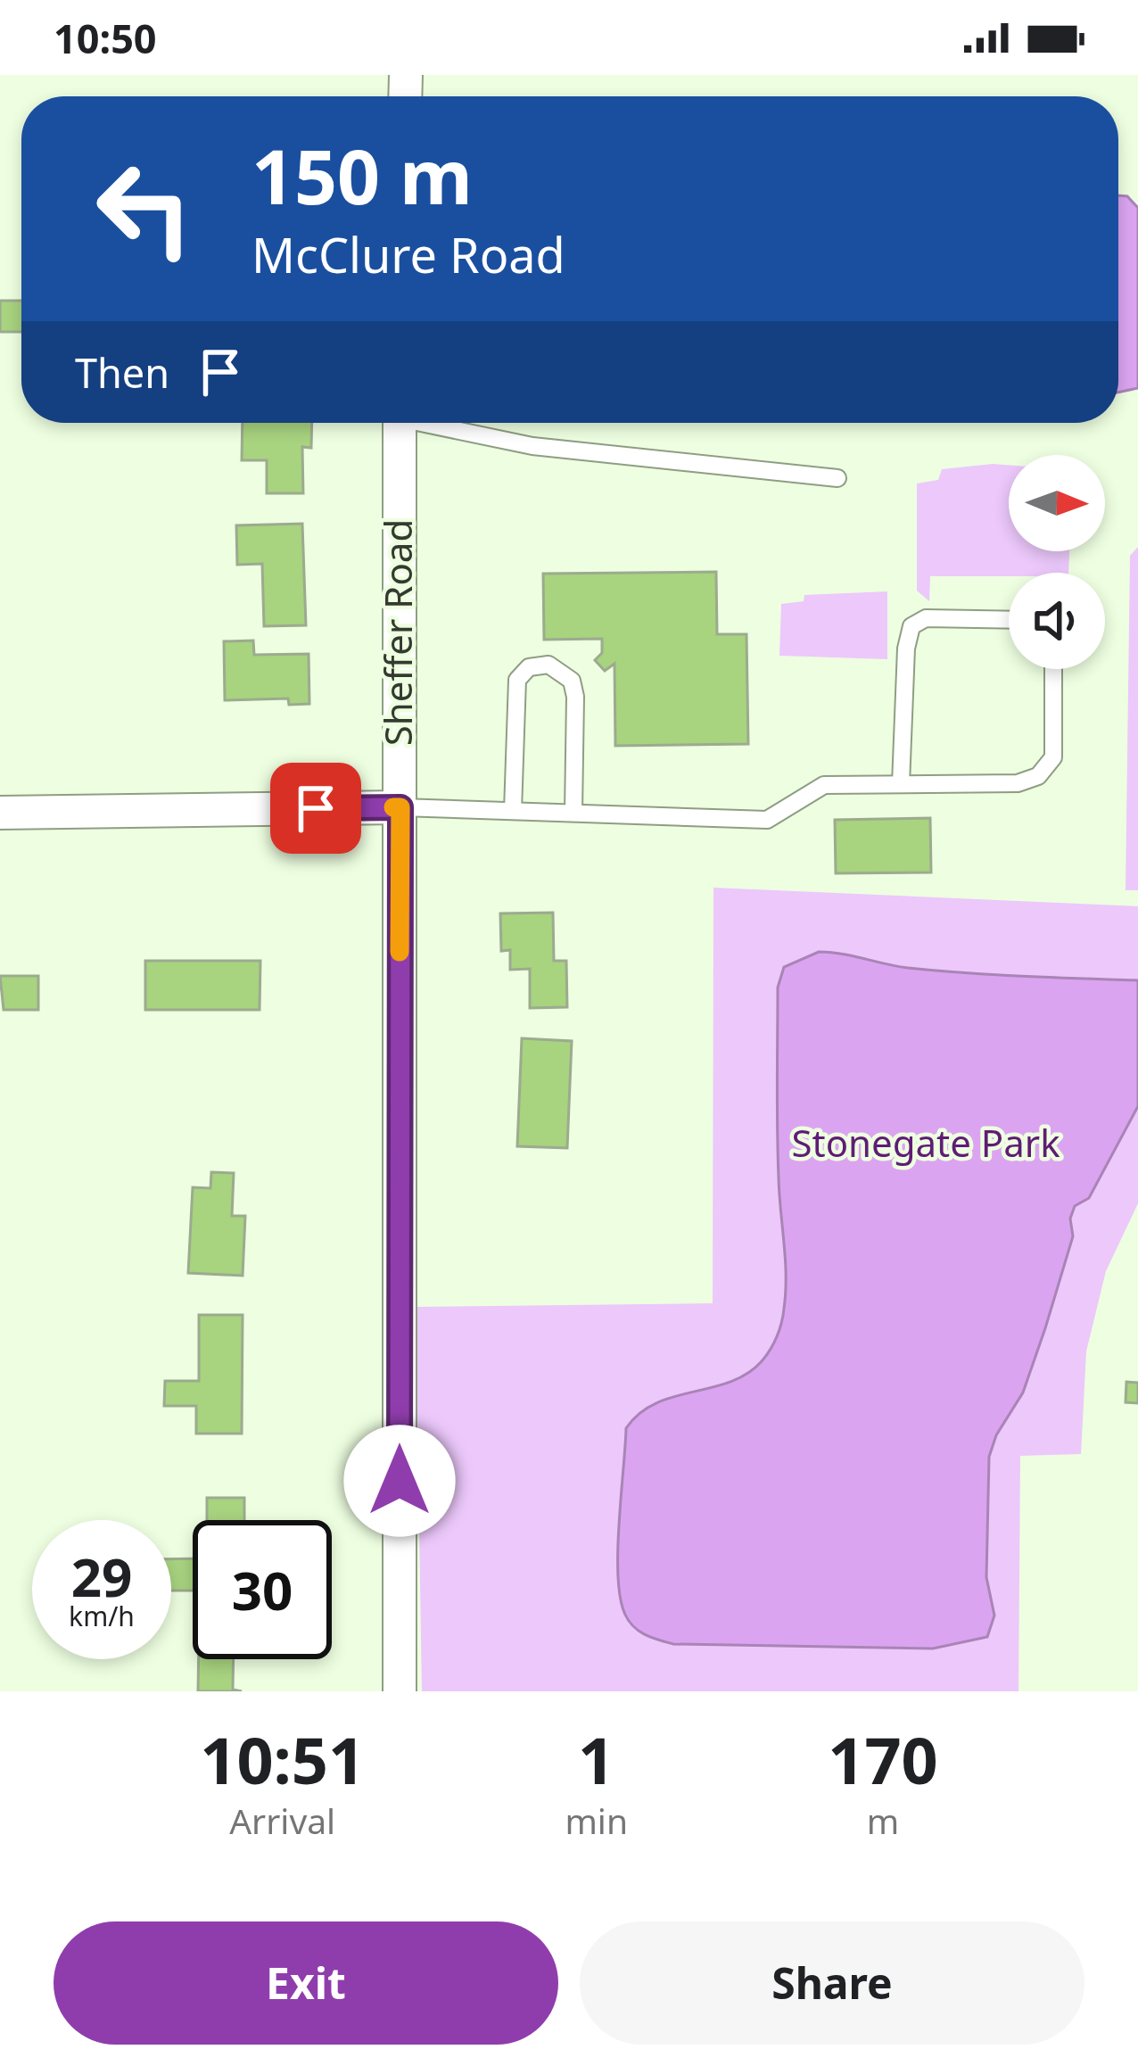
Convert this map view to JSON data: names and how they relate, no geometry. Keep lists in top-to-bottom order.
{
  "streets": {
    "street": ["Sheffer Road"]
  },
  "parks": ["Stonegate Park"],
  "north": "right",
  "page": {
    "status": "10:50",
    "turn": ["150 m", "McClure Road"],
    "then": "Then",
    "speed": "29 km/h",
    "limit": "30",
    "eta": [
      "10:51",
      "Arrival",
      "1",
      "min",
      "170",
      "m"
    ],
    "buttons": ["Exit", "Share"]
  }
}
